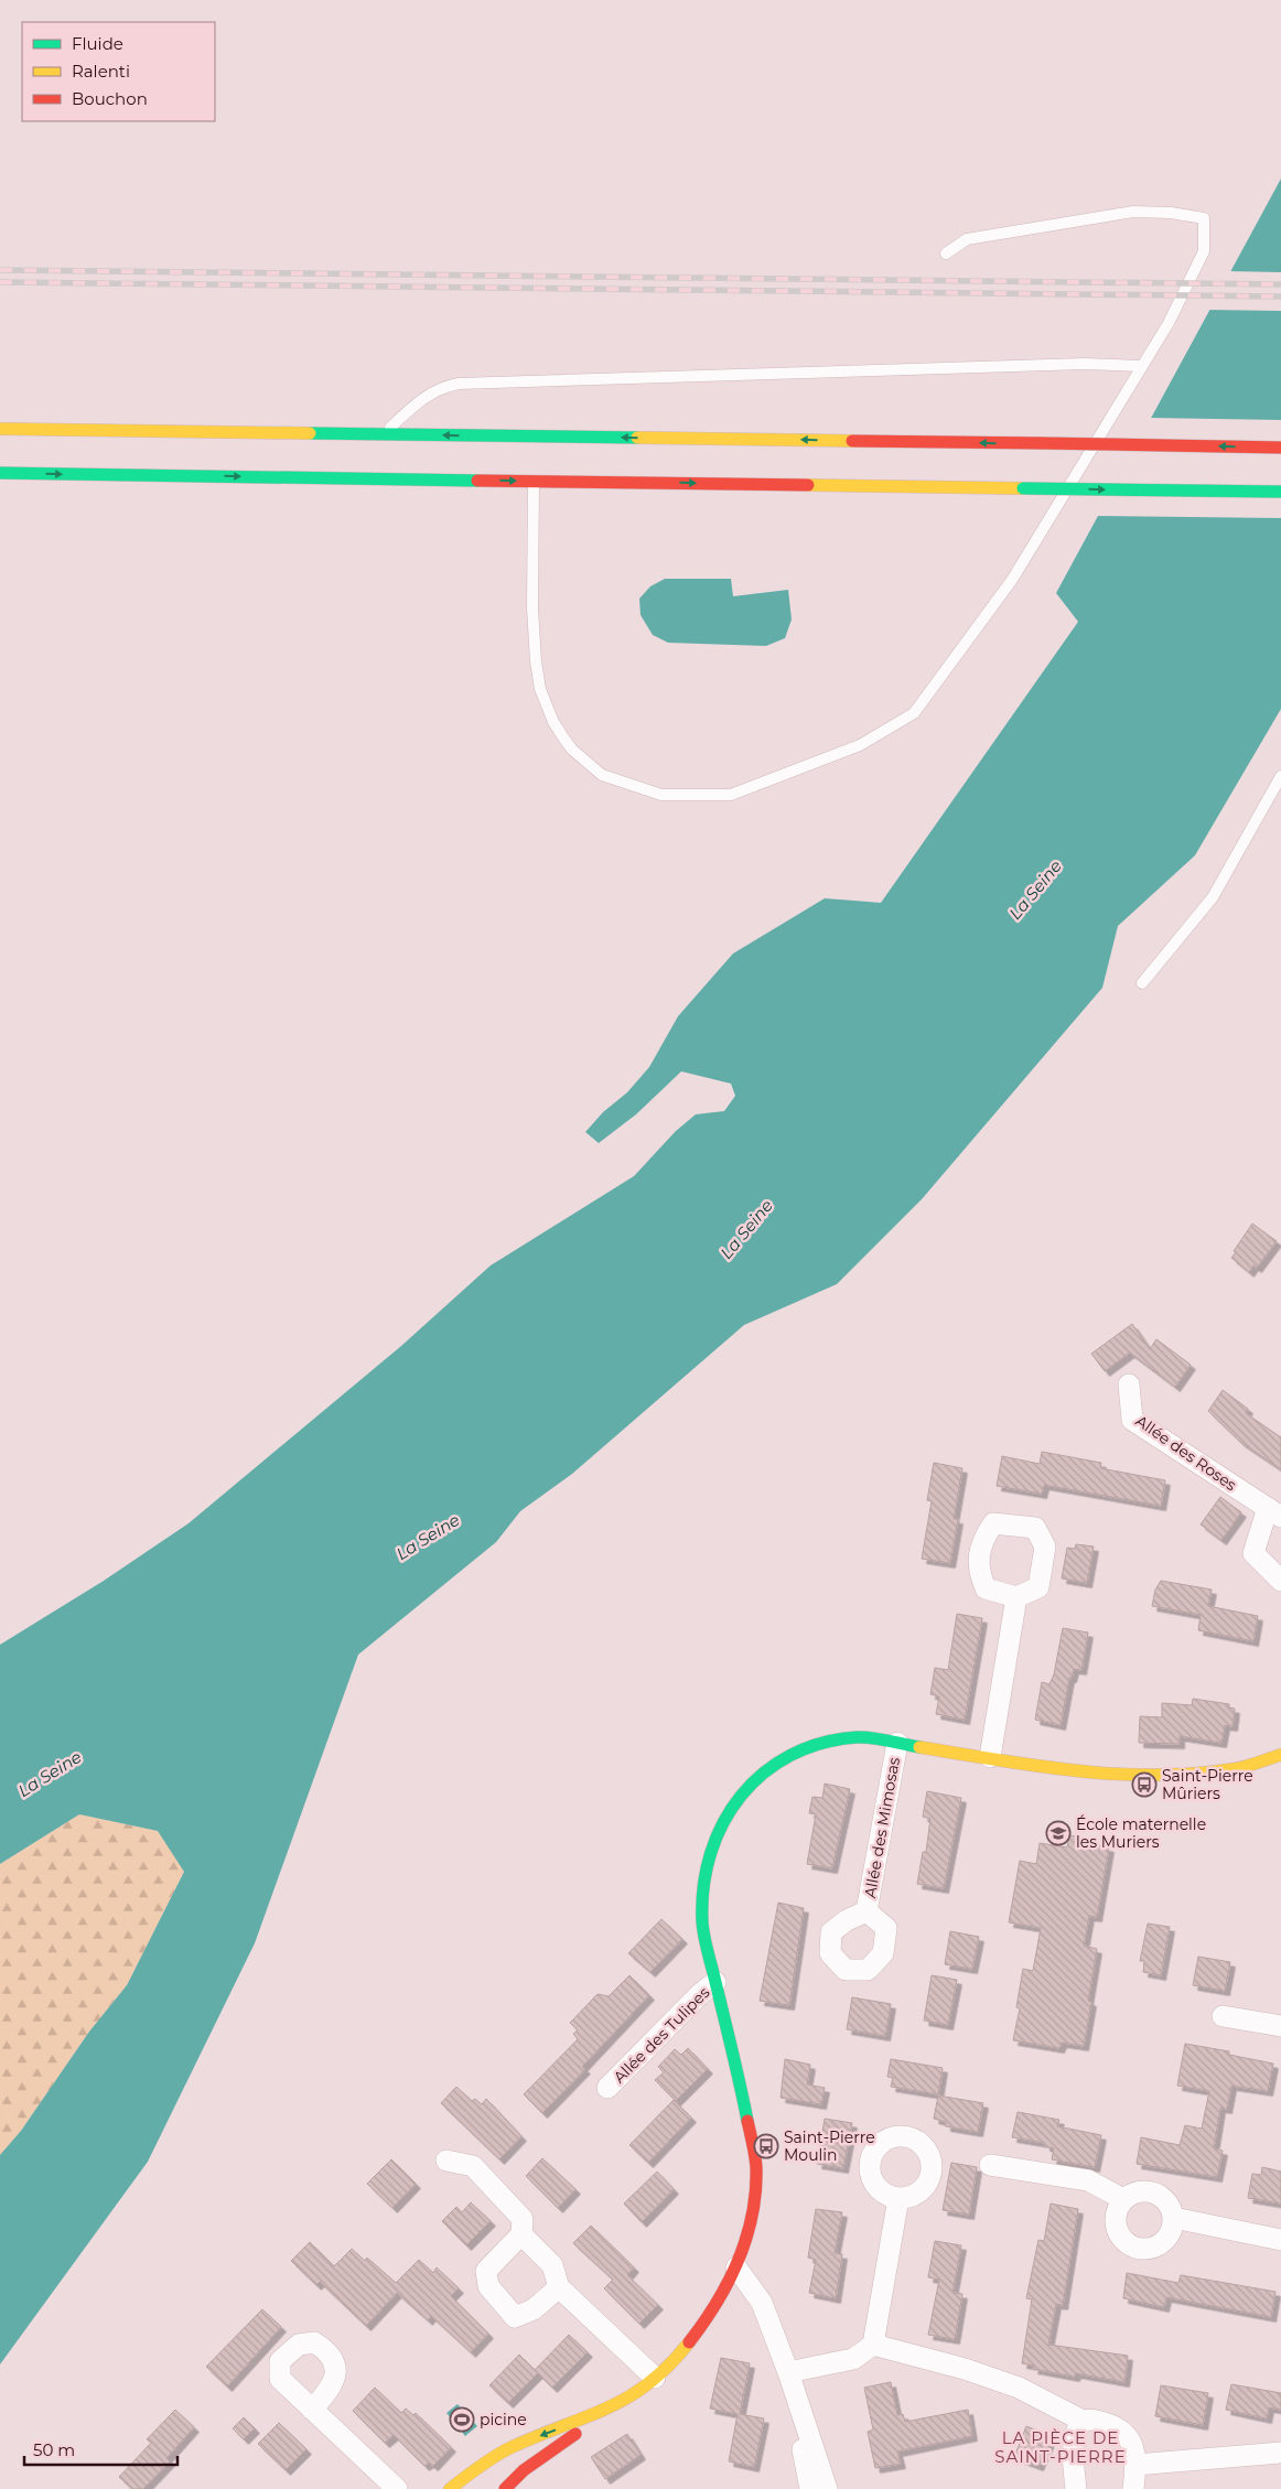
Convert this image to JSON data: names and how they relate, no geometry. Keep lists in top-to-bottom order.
{
  "streets": {
    "street": ["Allée des Roses", "Allée des Mimosas", "Allée des Tulipes"]
  },
  "districts": ["LA PIÈCE DE SAINT-PIERRE"],
  "water": ["La Seine"],
  "places": {
    "bus stop": ["Saint-Pierre Mûriers", "Saint-Pierre Moulin"],
    "school or university": ["École maternelle les Muriers"],
    "sports": ["picine"]
  },
  "legend": ["Fluide", "Ralenti", "Bouchon"],
  "scale_bar": "50 m"
}
